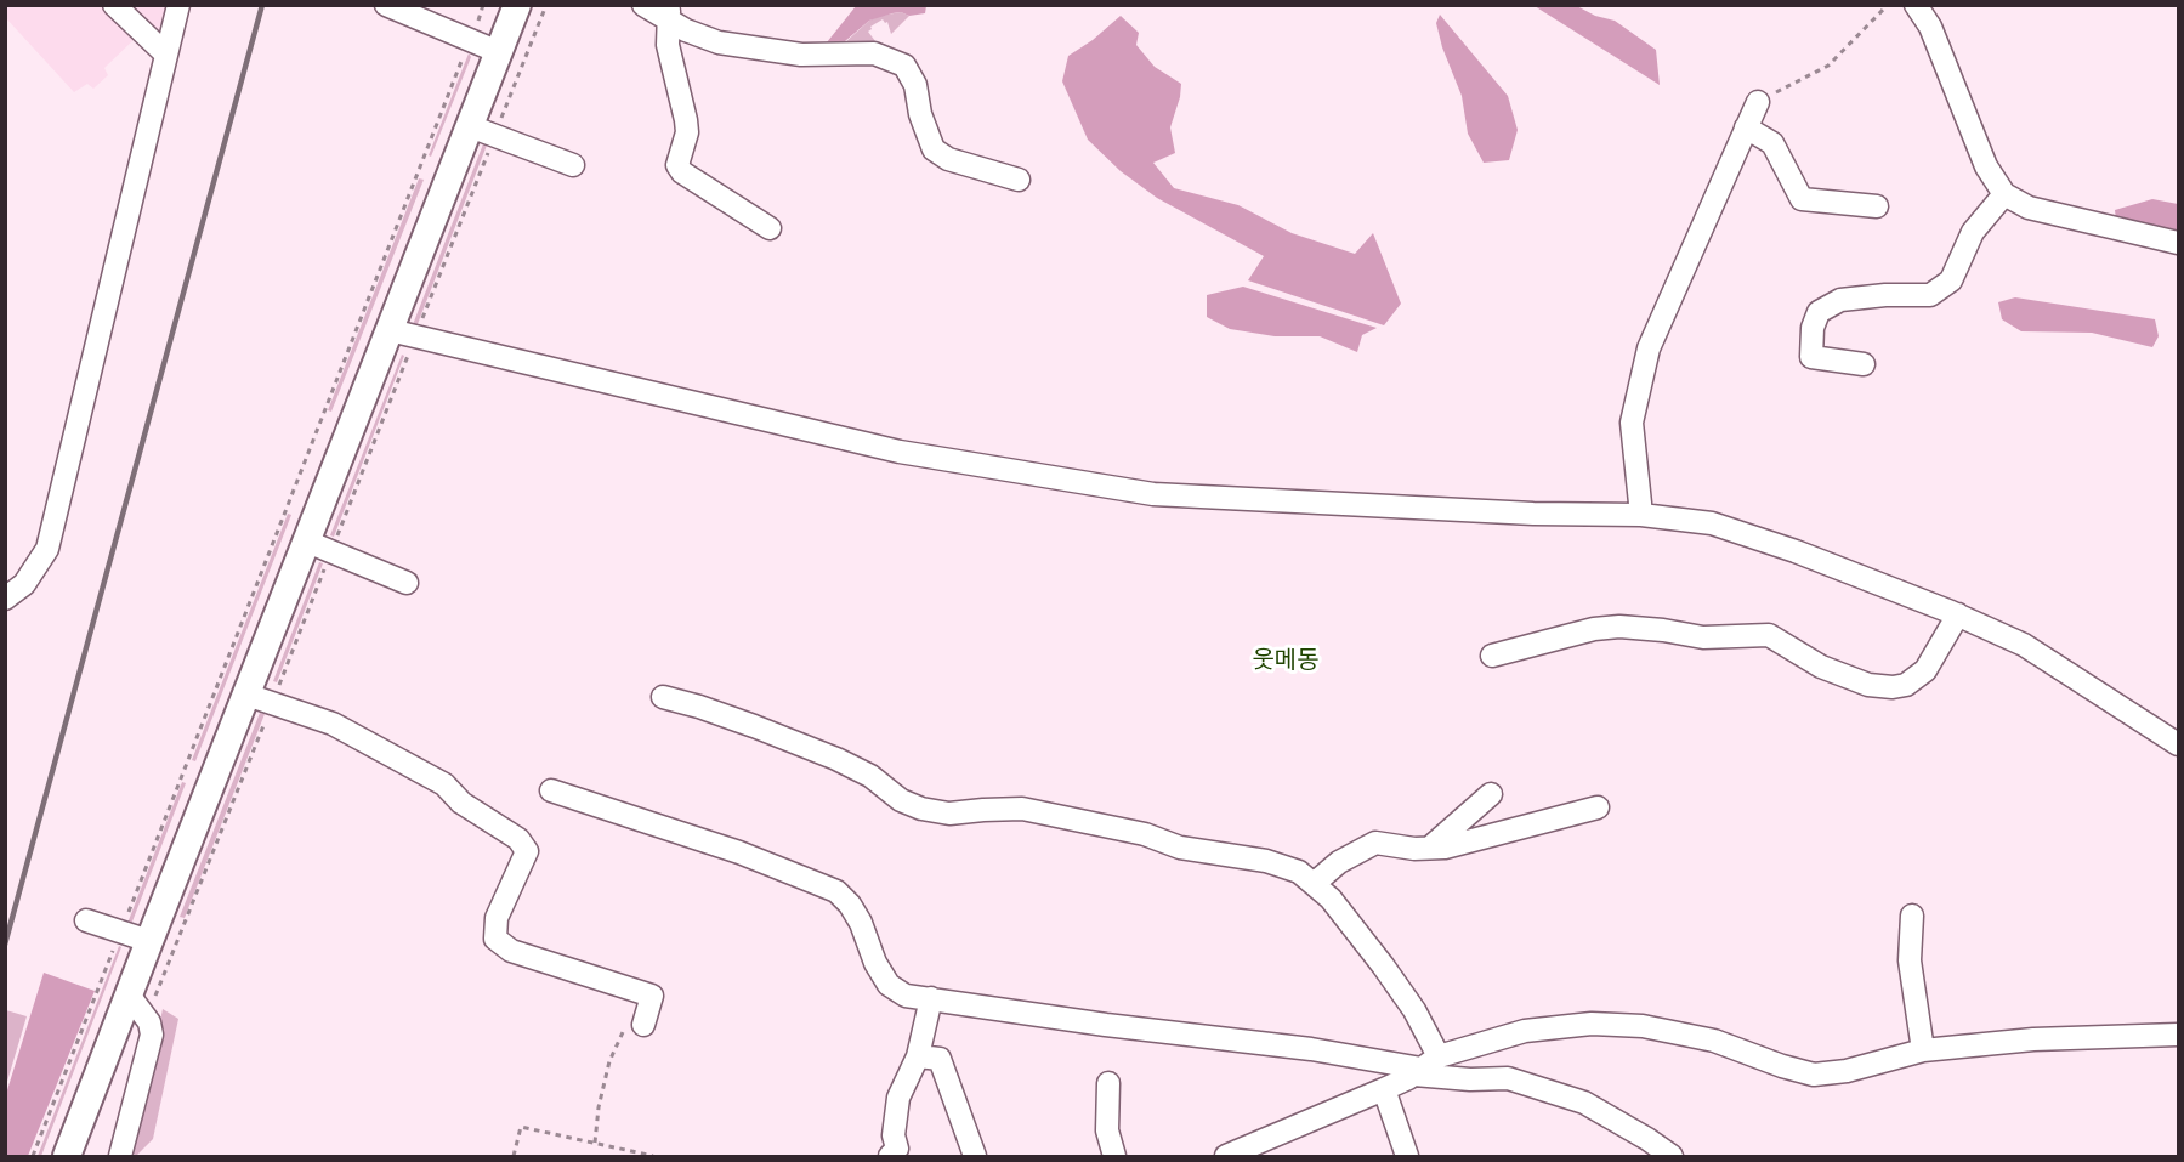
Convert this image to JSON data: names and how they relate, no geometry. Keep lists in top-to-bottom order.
{
  "districts": ["웃메동"]
}
